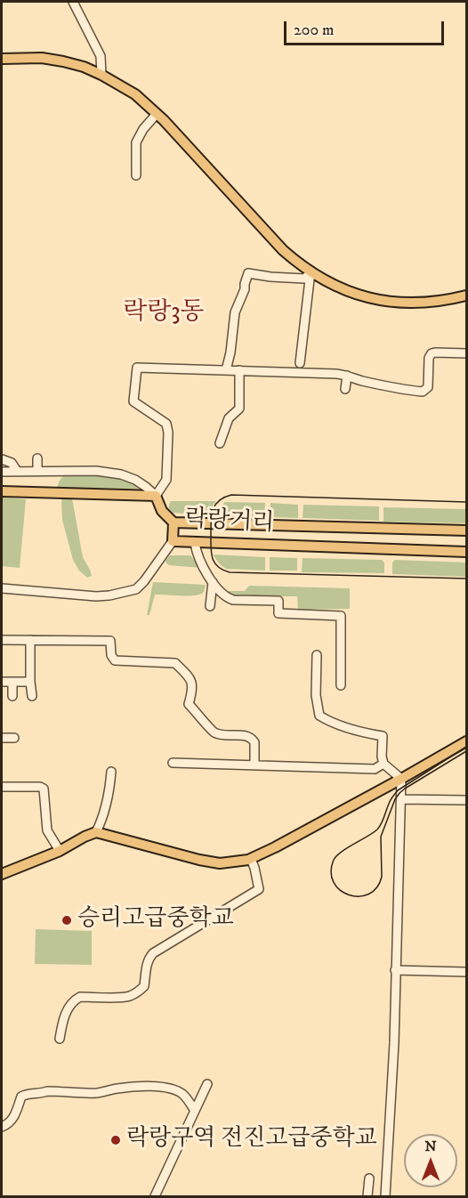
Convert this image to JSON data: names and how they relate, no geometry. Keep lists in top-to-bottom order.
{
  "streets": {
    "main road": ["락랑거리"]
  },
  "districts": ["락랑3동"],
  "places": ["승리고급중학교", "락랑구역 전진고급중학교"],
  "scale_bar": "200 m",
  "north": "top"
}
